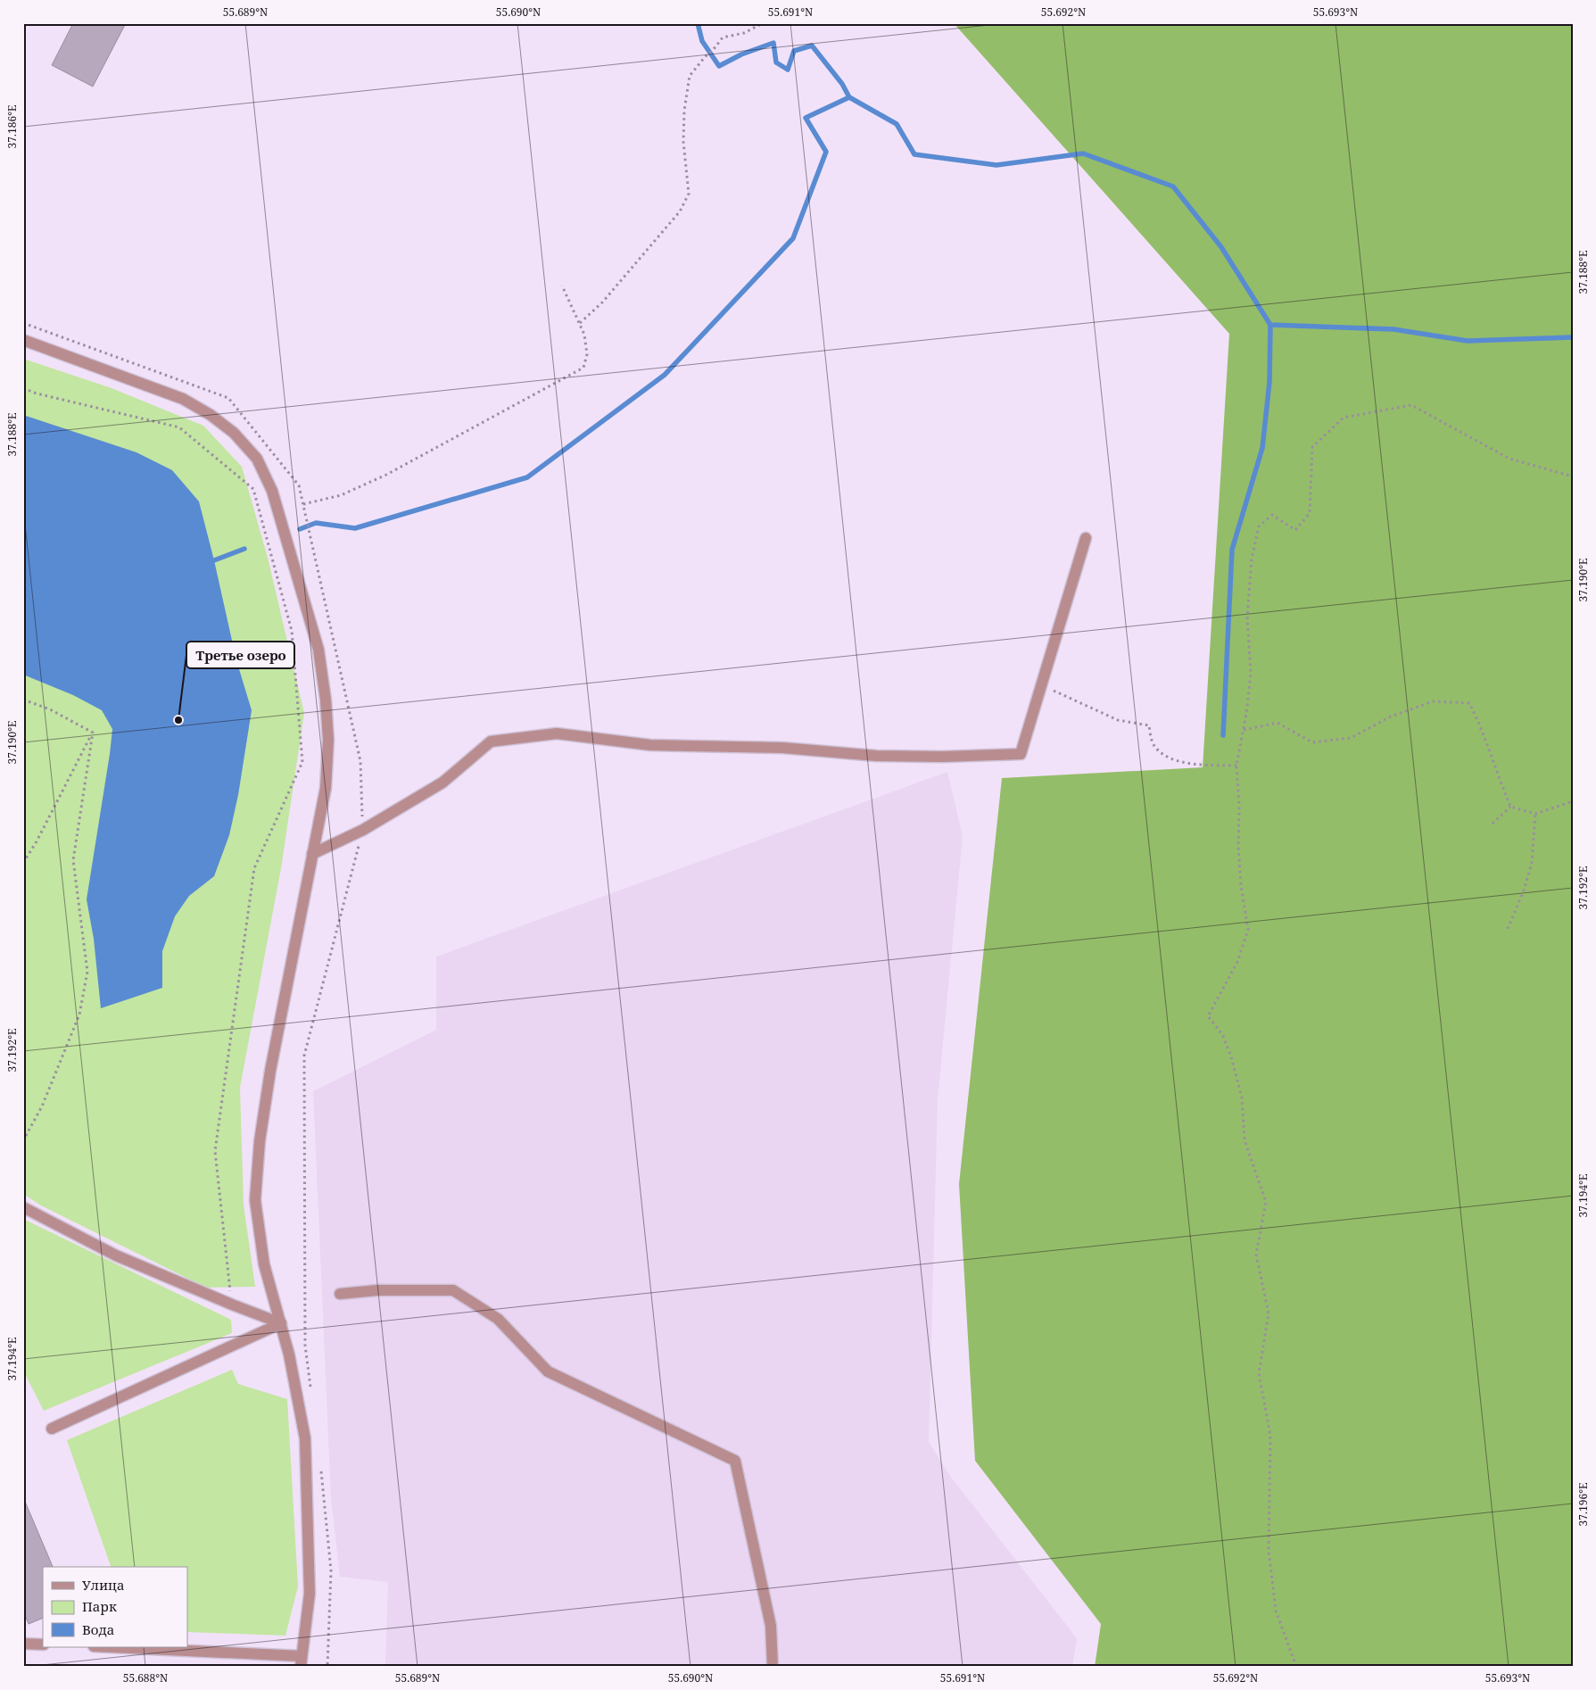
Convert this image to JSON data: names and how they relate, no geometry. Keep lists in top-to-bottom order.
{
  "places": ["Третье озеро"],
  "legend": ["Улица", "Парк", "Вода"],
  "coordinates": [
    "55.689°N",
    "55.690°N",
    "55.691°N",
    "55.692°N",
    "55.693°N",
    "37.186°E",
    "37.188°E",
    "37.190°E",
    "37.192°E",
    "37.194°E",
    "37.196°E",
    "55.688°N"
  ]
}
